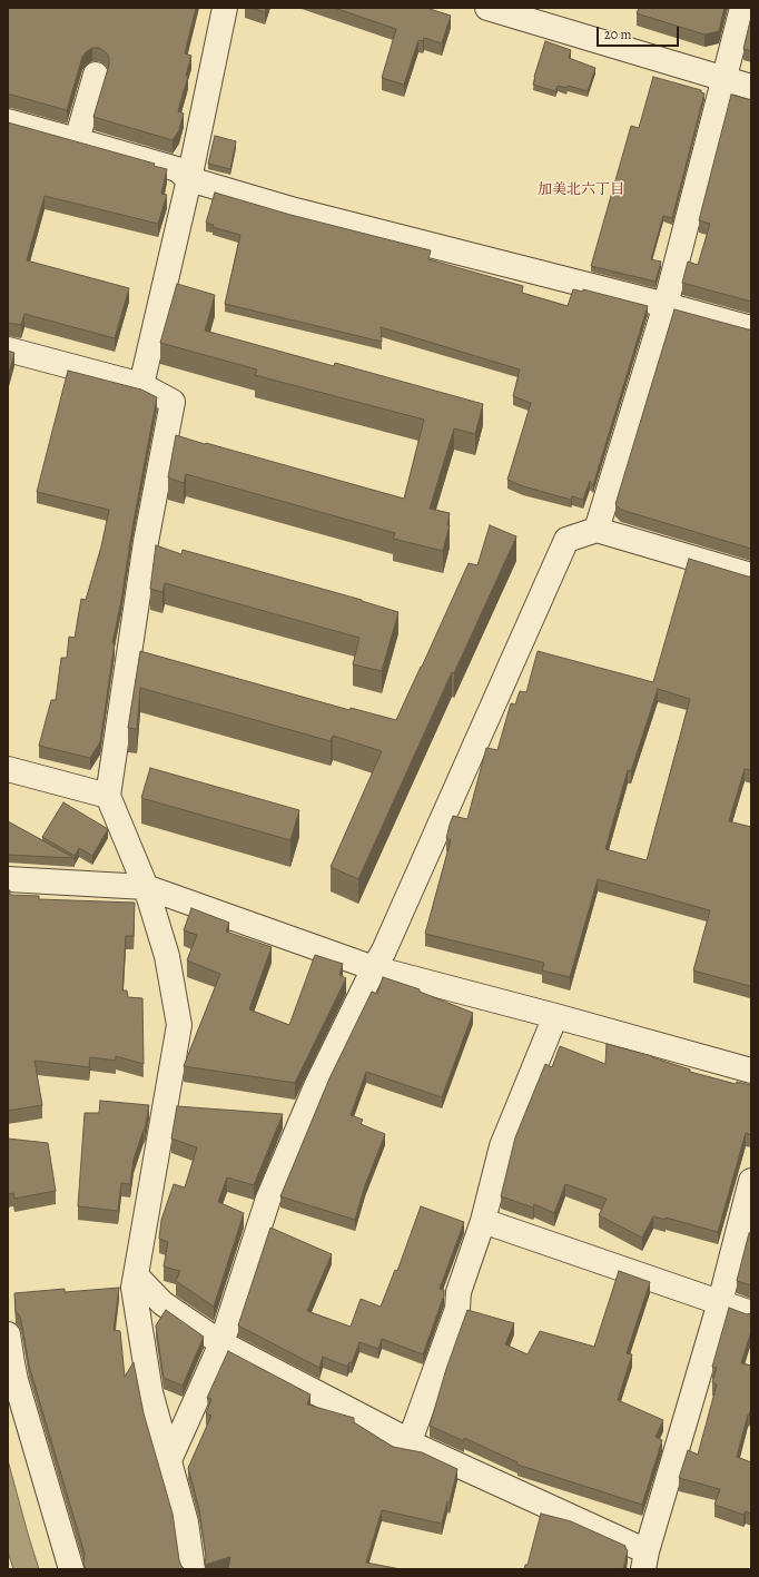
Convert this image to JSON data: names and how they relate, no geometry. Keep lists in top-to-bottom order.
{
  "districts": ["加美北六丁目"],
  "scale_bar": "20 m"
}
